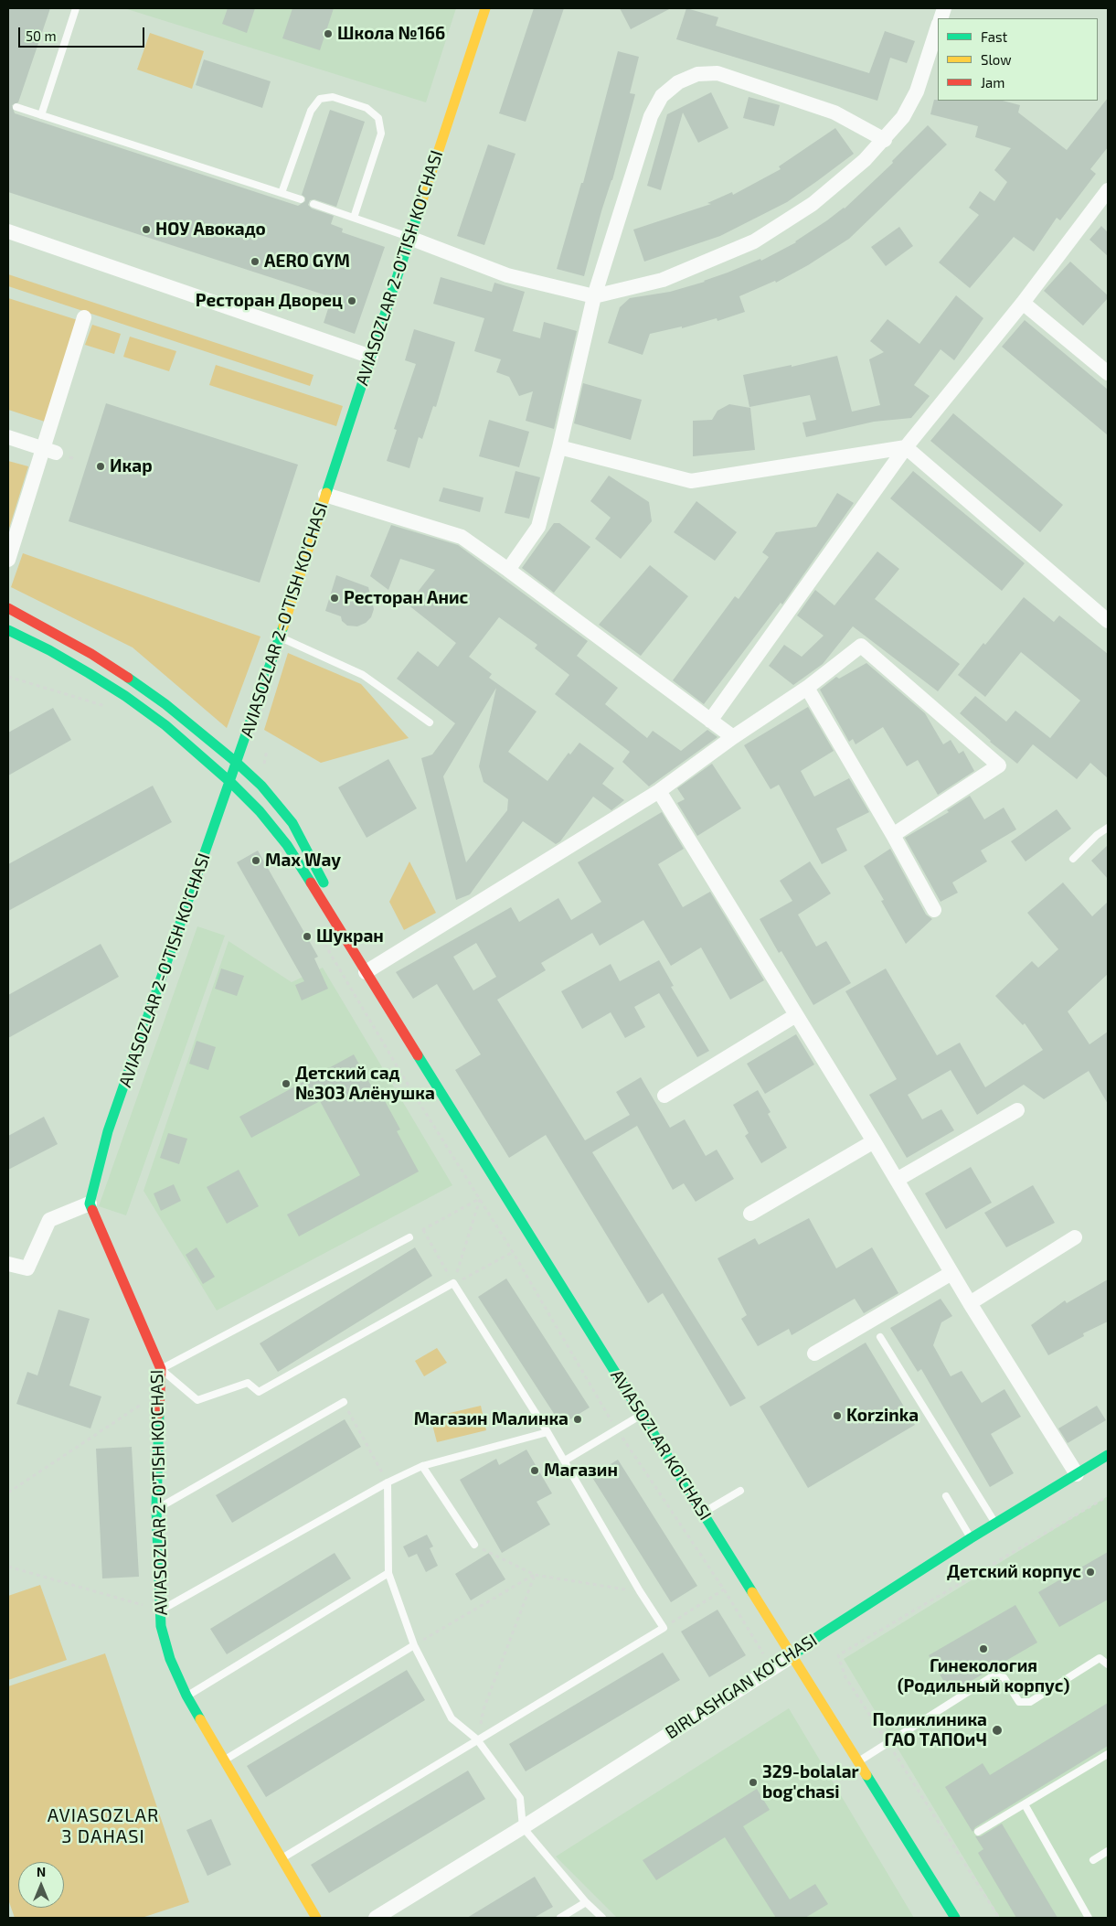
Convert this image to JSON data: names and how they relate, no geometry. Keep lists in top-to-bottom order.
{
  "streets": {
    "main road": ["AVIASOZLAR 2-O'TISH KO'CHASI", "AVIASOZLAR KO'CHASI", "BIRLASHGAN KO'CHASI"]
  },
  "crossings": [
    ["AVIASOZLAR 2-O'TISH KO'CHASI", "AVIASOZLAR KO'CHASI"],
    ["AVIASOZLAR KO'CHASI", "BIRLASHGAN KO'CHASI"]
  ],
  "districts": ["AVIASOZLAR 3 DAHASI"],
  "places": [
    "Школа №166",
    "НОУ Авокадо",
    "AERO GYM",
    "Ресторан Дворец",
    "Икар",
    "Ресторан Анис",
    "Max Way",
    "Шукран",
    "Детский сад №303 Алёнушка",
    "Korzinka",
    "Магазин Малинка",
    "Магазин",
    "Детский корпус",
    "Гинекология (Родильный корпус)",
    "Поликлиника ГАО ТАПОиЧ",
    "329-bolalar bog'chasi"
  ],
  "legend": ["Fast", "Slow", "Jam"],
  "scale_bar": "50 m",
  "north": "top"
}
